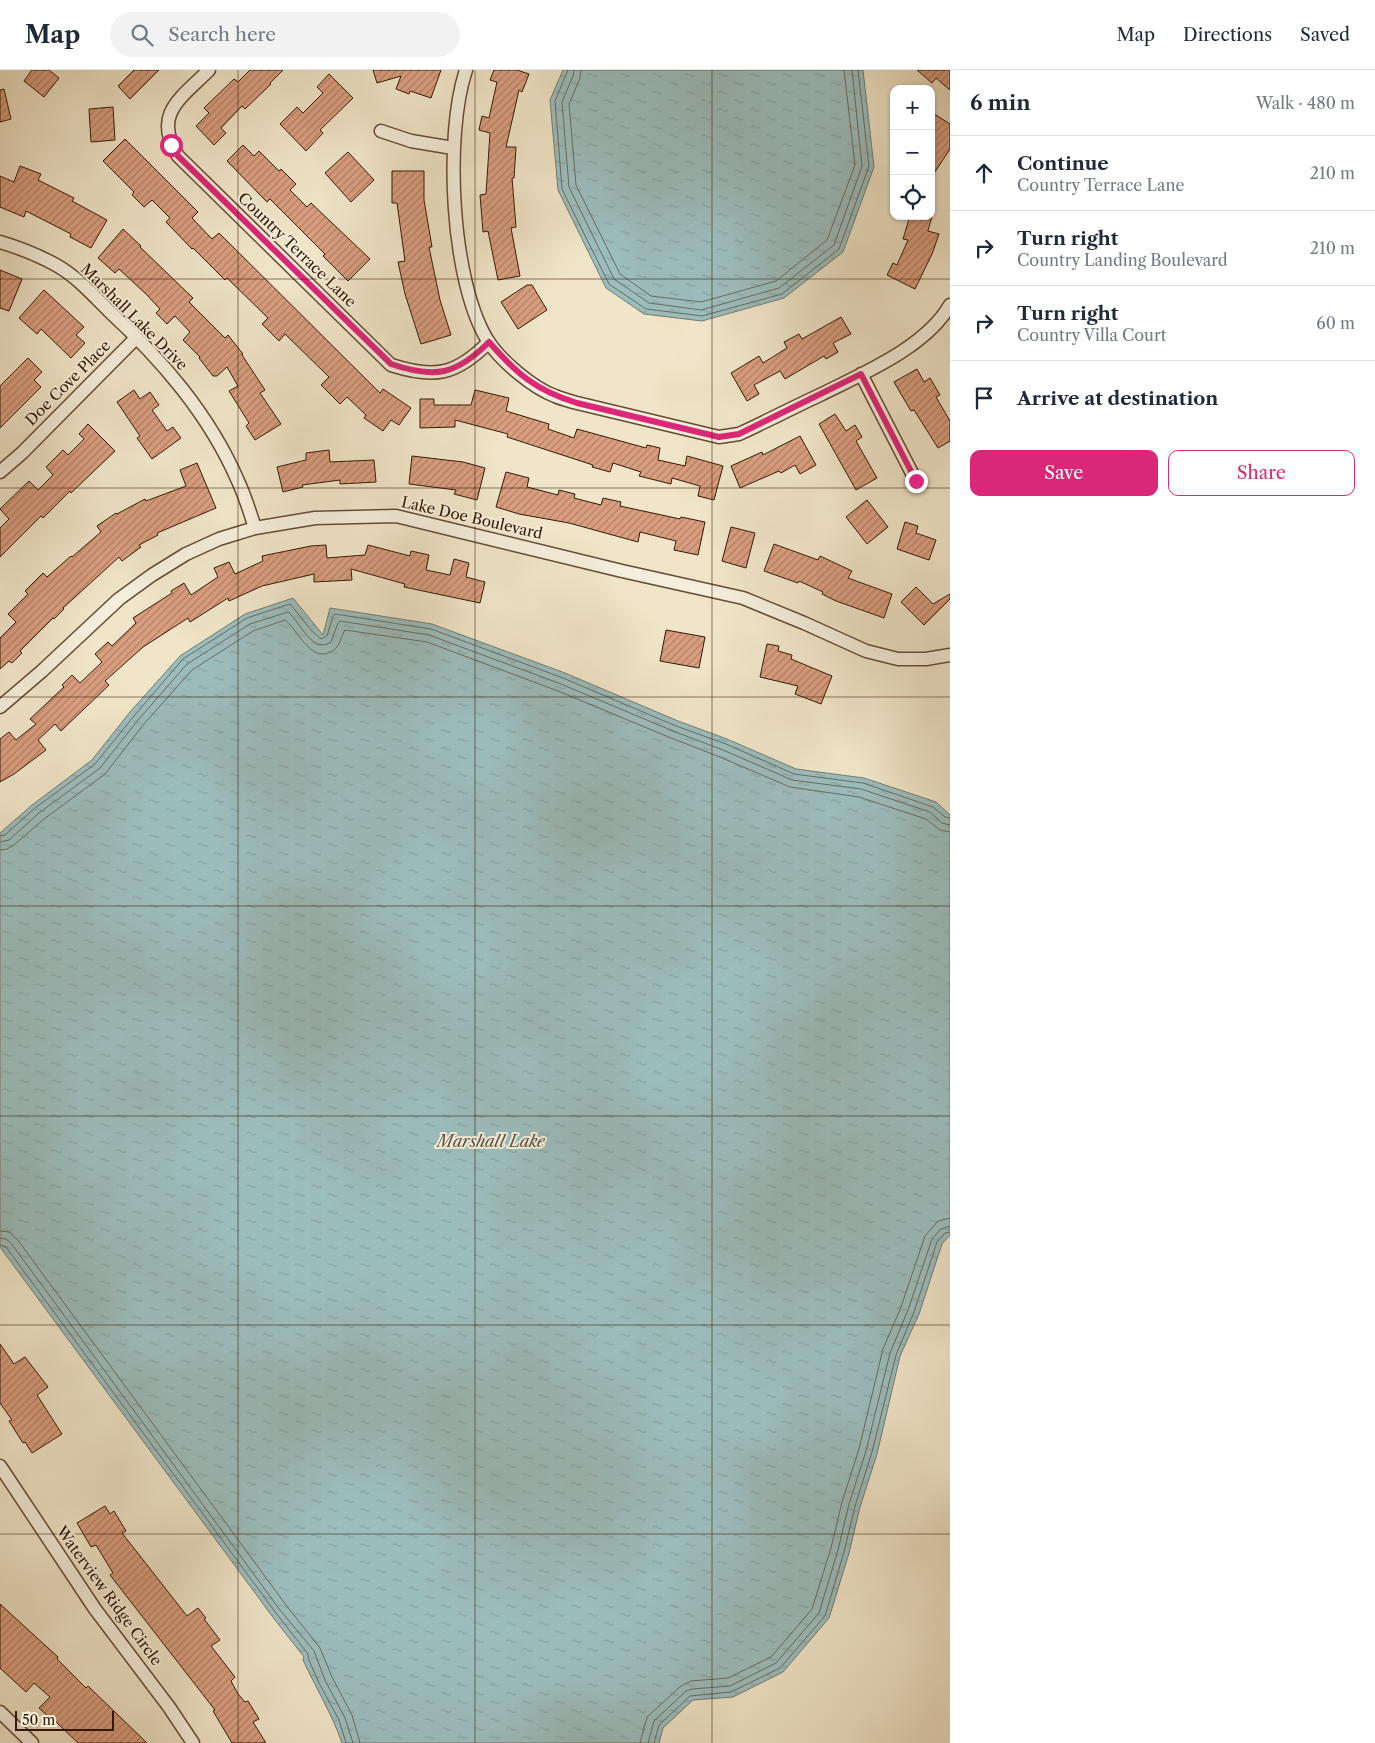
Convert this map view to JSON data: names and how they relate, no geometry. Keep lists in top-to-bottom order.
{
  "streets": {
    "street": [
      "Country Terrace Lane",
      "Marshall Lake Drive",
      "Doe Cove Place",
      "Lake Doe Boulevard",
      "Waterview Ridge Circle"
    ]
  },
  "crossings": [
    ["Marshall Lake Drive", "Doe Cove Place"],
    ["Marshall Lake Drive", "Lake Doe Boulevard"]
  ],
  "water": ["Marshall Lake"],
  "scale_bar": "50 m",
  "page": {
    "header": "Map",
    "search": "Search here",
    "nav": ["Map", "Directions", "Saved"],
    "heading": ["6 min", "Walk · 480 m"],
    "map_buttons": ["+", "−"],
    "list": [
      ["Continue", "Country Terrace Lane", "210 m"],
      ["Turn right", "Country Landing Boulevard", "210 m"],
      ["Turn right", "Country Villa Court", "60 m"],
      "Arrive at destination"
    ],
    "buttons": ["Save", "Share"],
    "scale": "50 m"
  }
}
